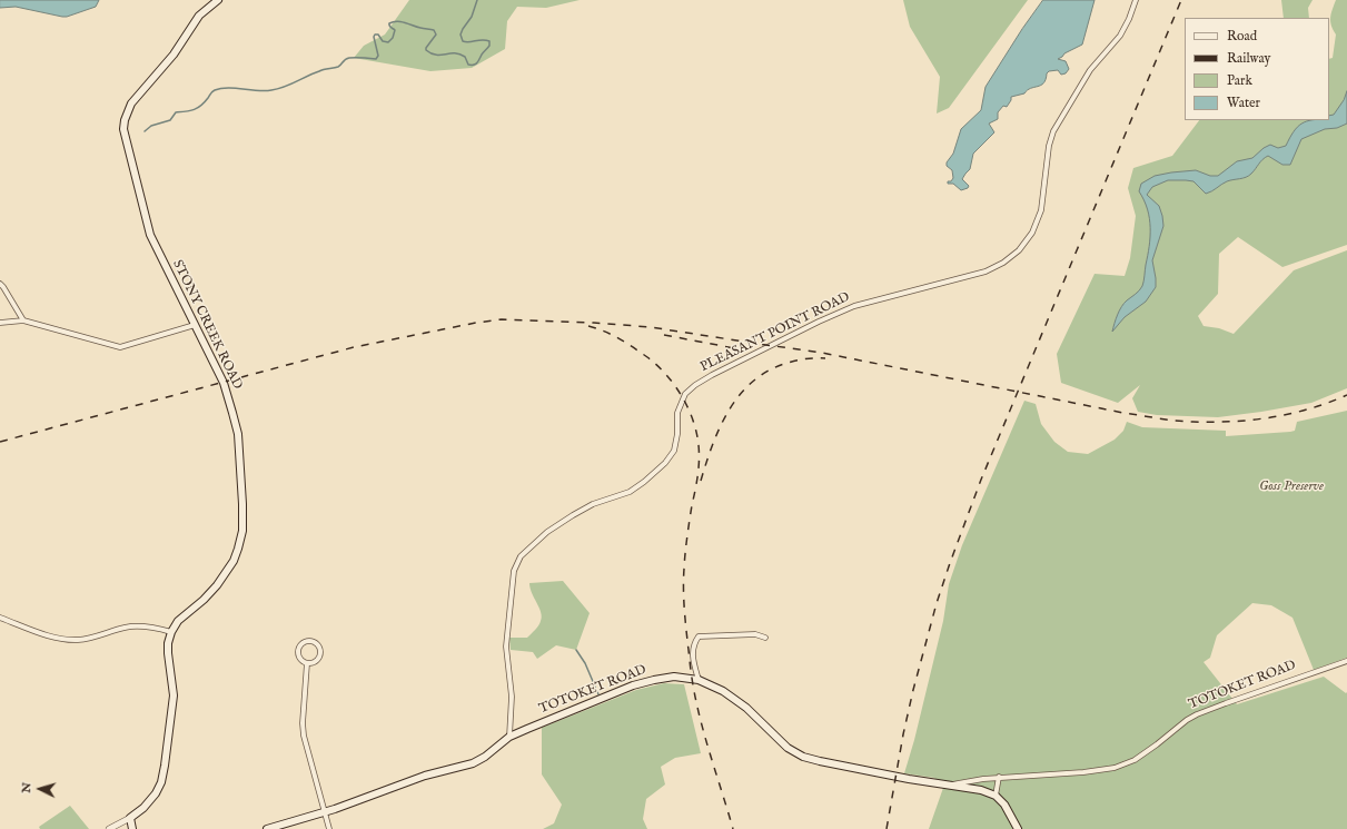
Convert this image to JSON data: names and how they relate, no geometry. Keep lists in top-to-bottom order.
{
  "streets": {
    "main road": ["STONY CREEK ROAD", "TOTOKET ROAD"],
    "street": ["PLEASANT POINT ROAD"]
  },
  "crossings": [
    ["PLEASANT POINT ROAD", "TOTOKET ROAD"]
  ],
  "parks": ["Goss Preserve"],
  "legend": [
    "Road",
    "Railway",
    "Park",
    "Water"
  ],
  "north": "left"
}
